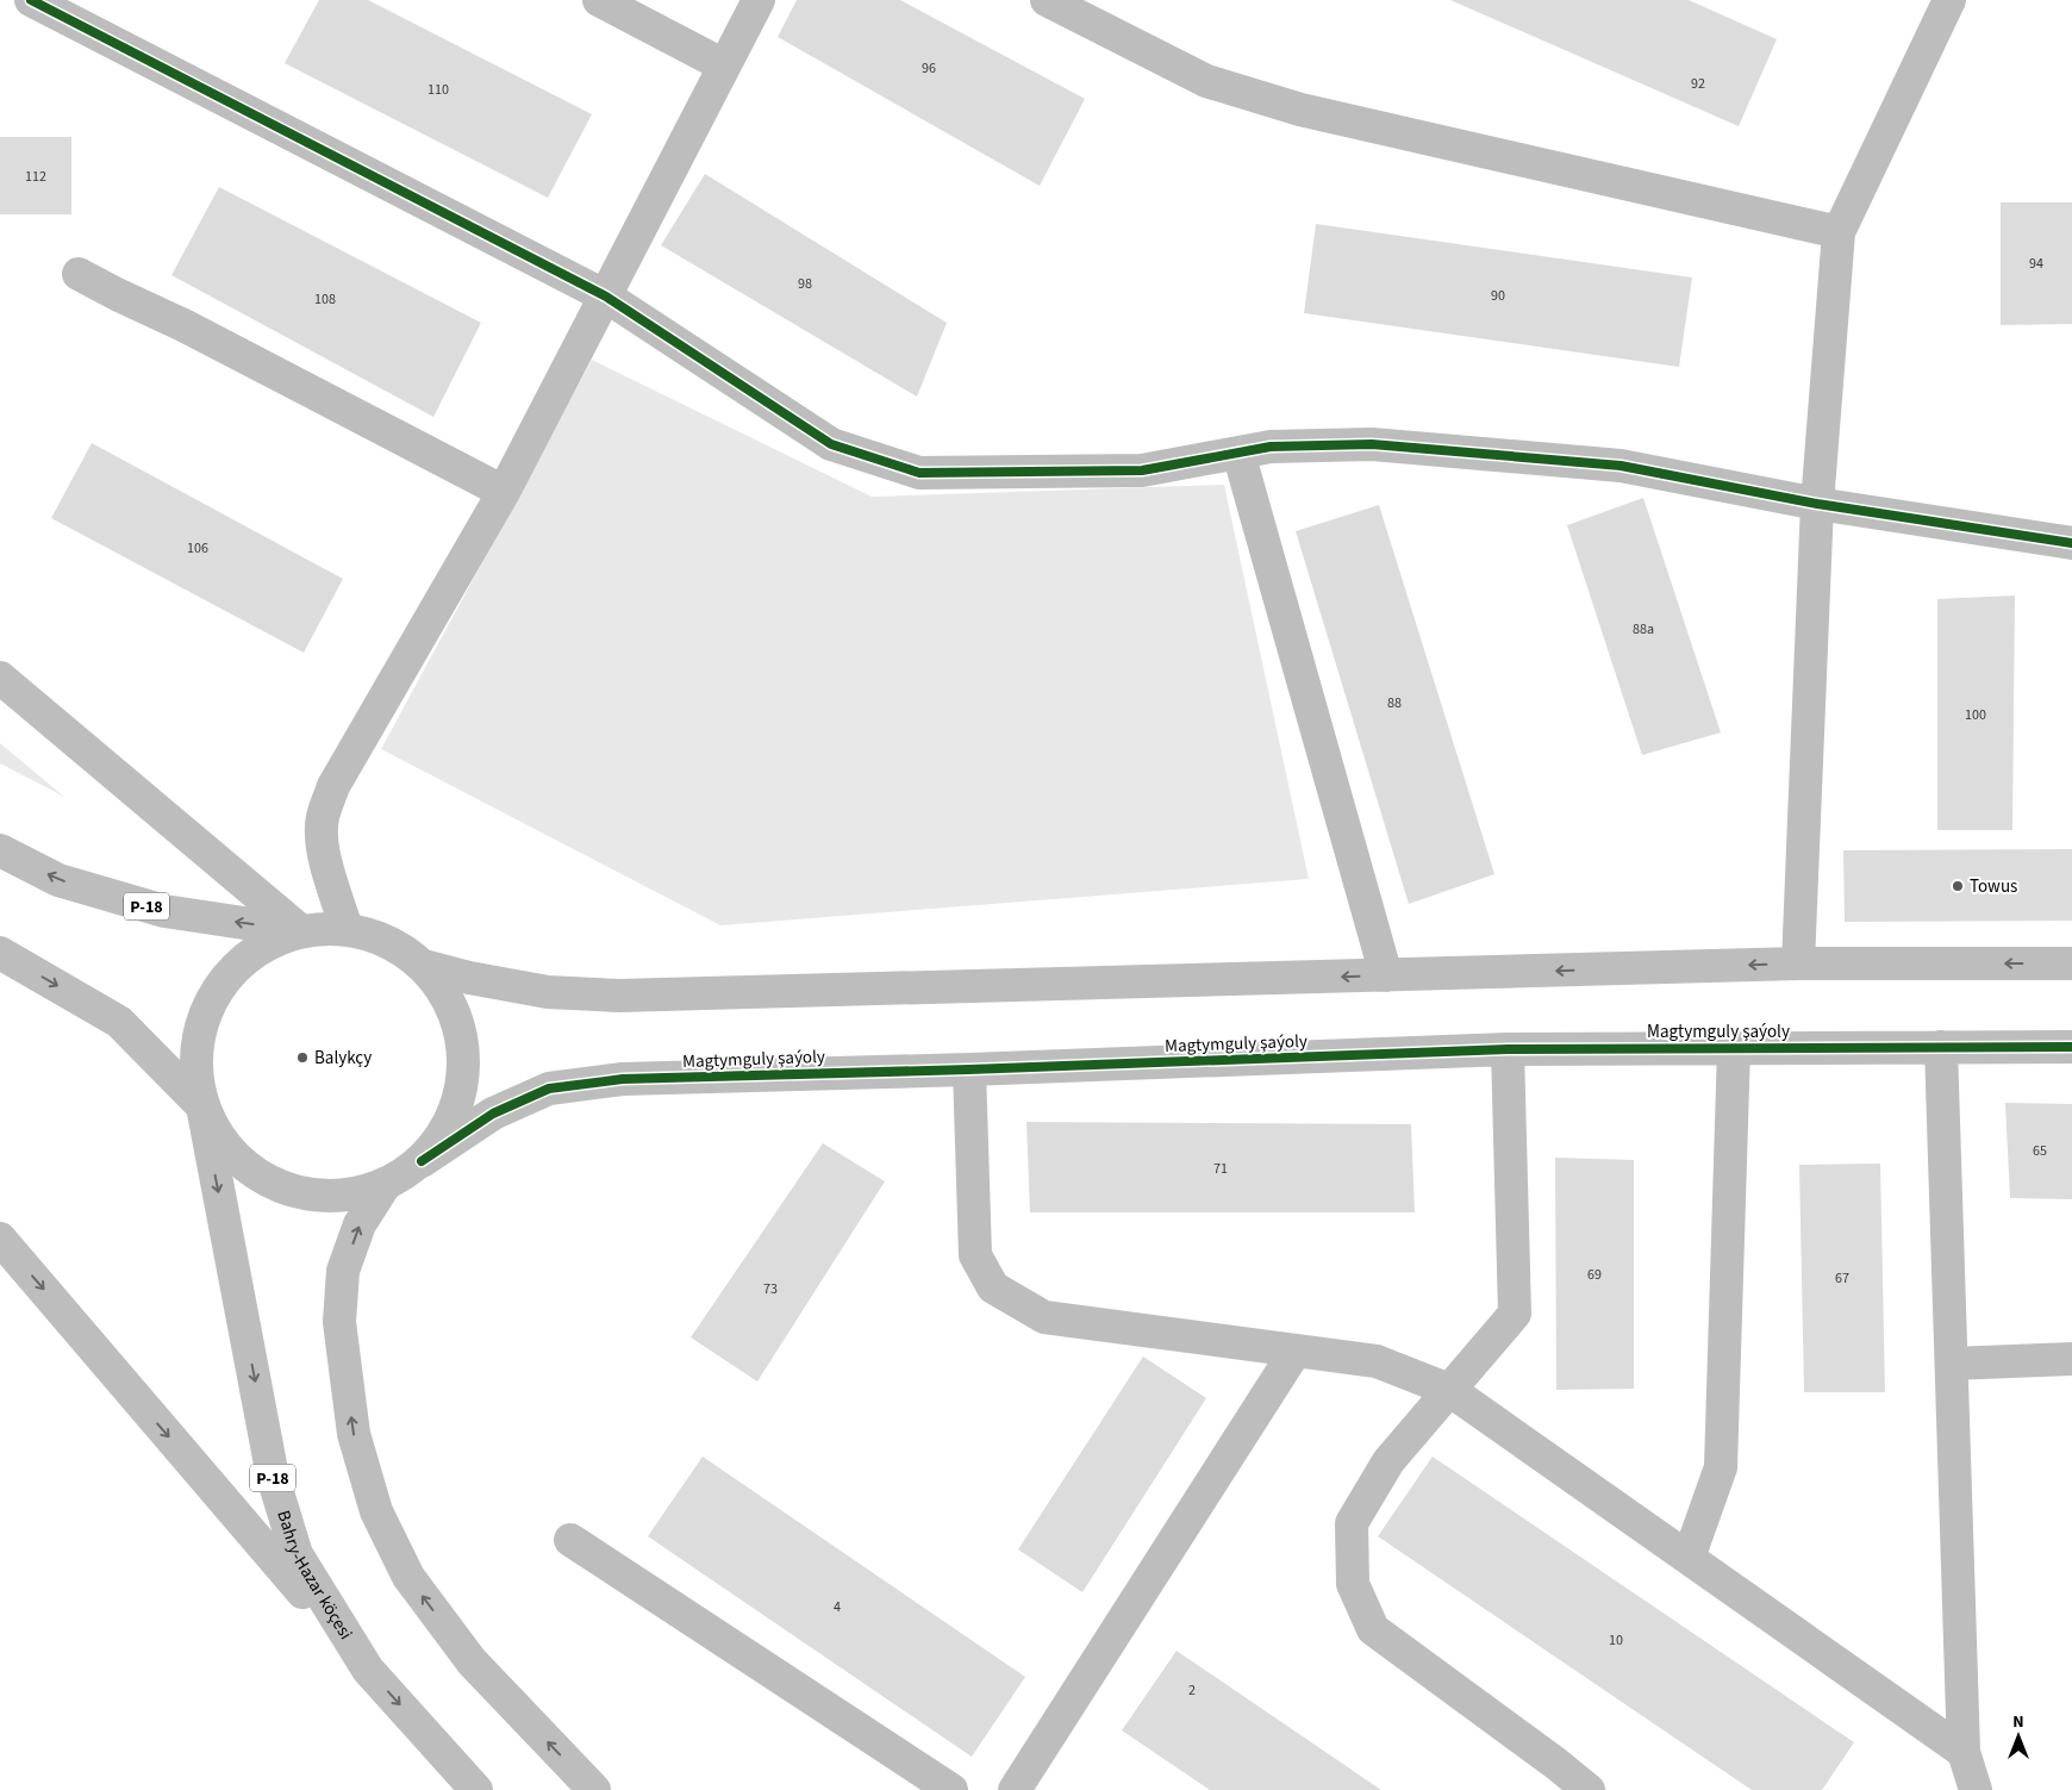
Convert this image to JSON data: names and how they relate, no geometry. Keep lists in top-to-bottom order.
{
  "streets": {
    "main road": ["P-18", "Magtymguly şaýoly", "Bahry-Hazar köçesi"]
  },
  "crossings": [
    ["P-18", "Magtymguly şaýoly"],
    ["P-18", "Bahry-Hazar köçesi"]
  ],
  "places": ["Towus", "Balykçy"],
  "house_numbers": [
    "96",
    "92",
    "110",
    "112",
    "94",
    "98",
    "90",
    "108",
    "106",
    "88а",
    "88",
    "100",
    "65",
    "71",
    "69",
    "67",
    "73",
    "4",
    "10",
    "2"
  ],
  "north": "top"
}
